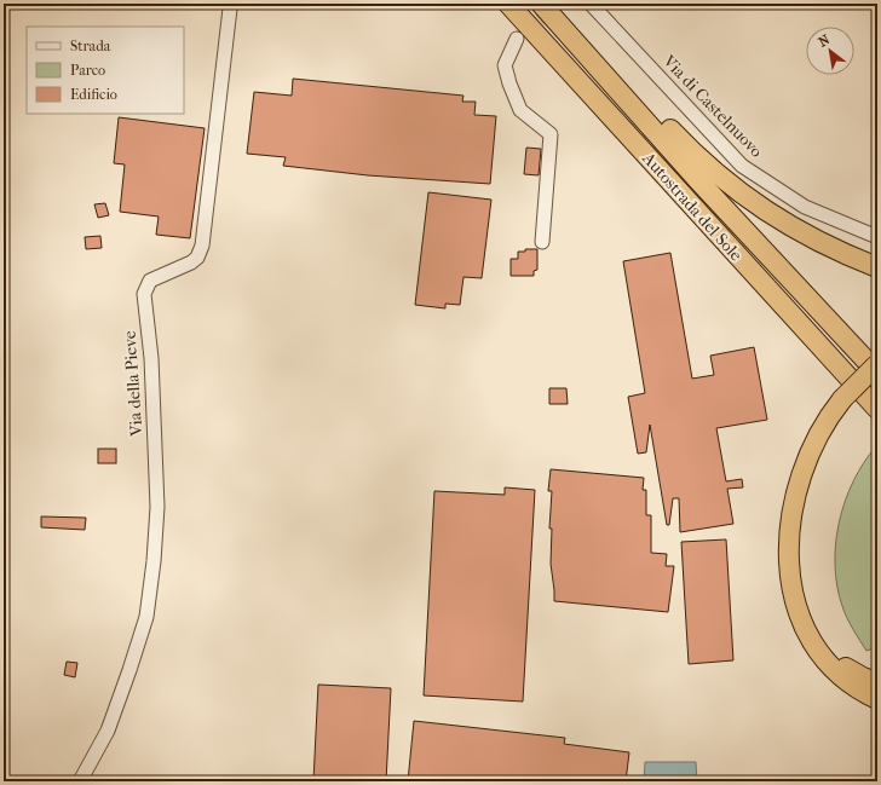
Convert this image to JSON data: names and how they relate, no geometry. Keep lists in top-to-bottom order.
{
  "streets": {
    "highway": ["Autostrada del Sole"],
    "street": ["Via di Castelnuovo", "Via della Pieve"]
  },
  "legend": ["Strada", "Parco", "Edificio"],
  "north": "top left"
}
